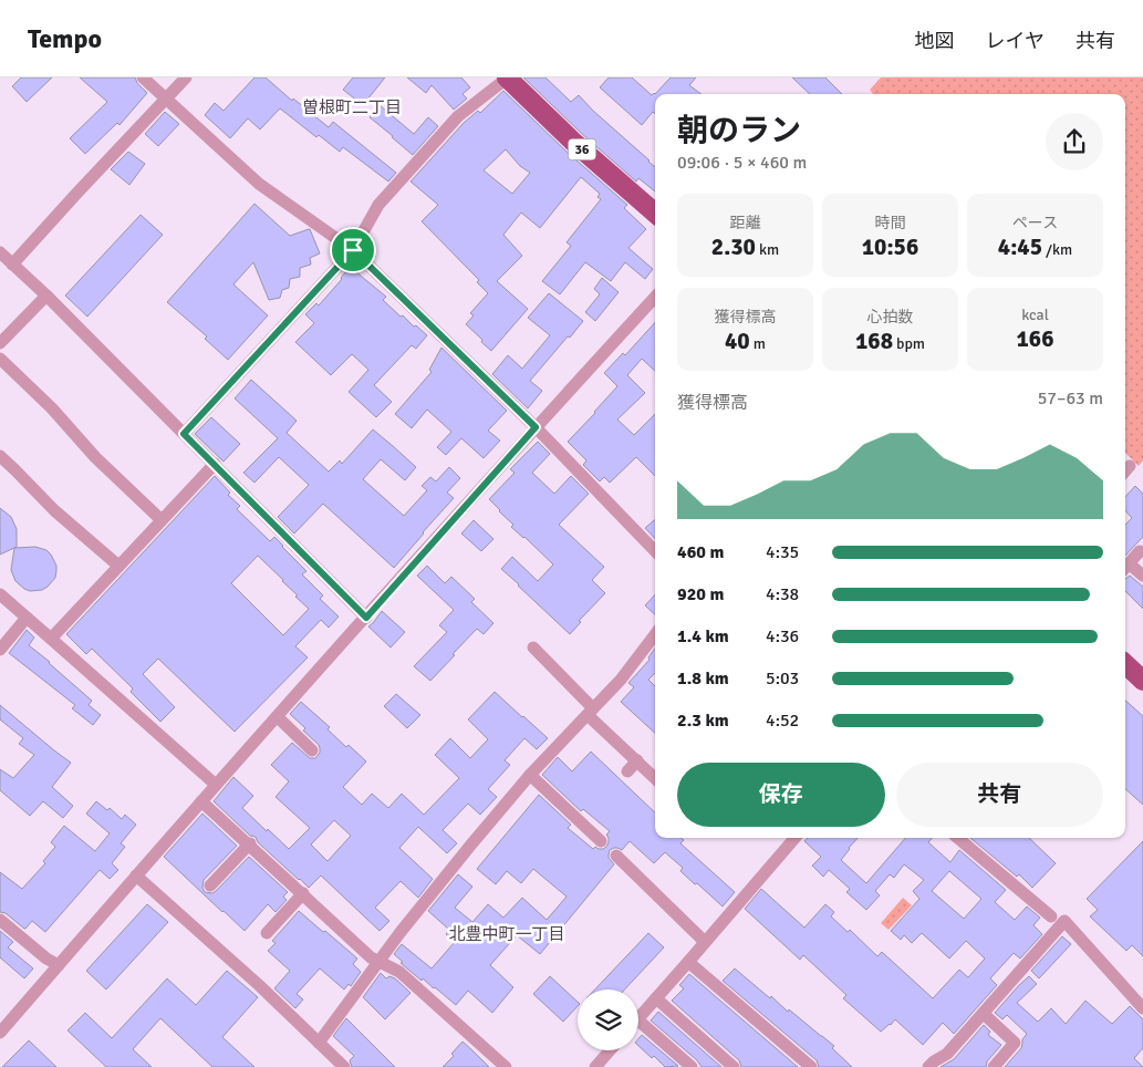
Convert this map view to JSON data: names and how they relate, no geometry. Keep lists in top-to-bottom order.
{
  "streets": {
    "main road": ["36"]
  },
  "districts": ["曽根町二丁目", "北豊中町一丁目"],
  "page": {
    "header": "Tempo",
    "nav": ["地図", "レイヤ", "共有"],
    "heading": ["朝のラン", "09:06 · 5 × 460 m"],
    "stats": [
      ["距離", "2.30 km"],
      ["時間", "10:56"],
      ["ペース", "4:45 /km"],
      ["獲得標高", "40 m"],
      ["心拍数", "168 bpm"],
      ["kcal", "166"]
    ],
    "chart": ["獲得標高", "57–63 m"],
    "list": [
      {
        "name": "460 m",
        "note": "4:35"
      },
      {
        "name": "920 m",
        "note": "4:38"
      },
      {
        "name": "1.4 km",
        "note": "4:36"
      },
      {
        "name": "1.8 km",
        "note": "5:03"
      },
      {
        "name": "2.3 km",
        "note": "4:52"
      }
    ],
    "buttons": ["保存", "共有"]
  }
}
